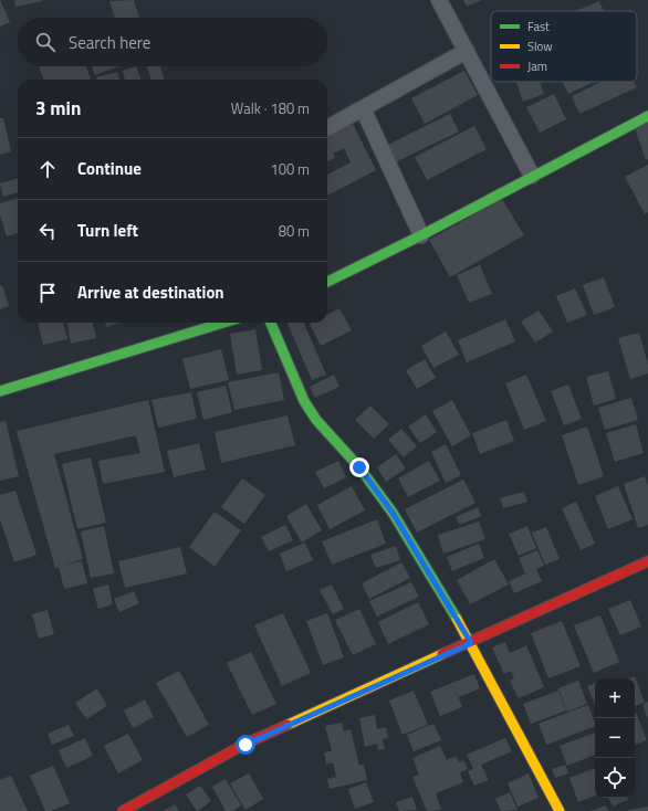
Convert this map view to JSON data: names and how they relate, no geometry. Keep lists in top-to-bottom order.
{
  "legend": ["Fast", "Slow", "Jam"],
  "page": {
    "search": "Search here",
    "heading": ["3 min", "Walk · 180 m"],
    "list": [
      ["Continue", "100 m"],
      ["Turn left", "80 m"],
      "Arrive at destination"
    ],
    "map_buttons": ["+", "−"]
  }
}
